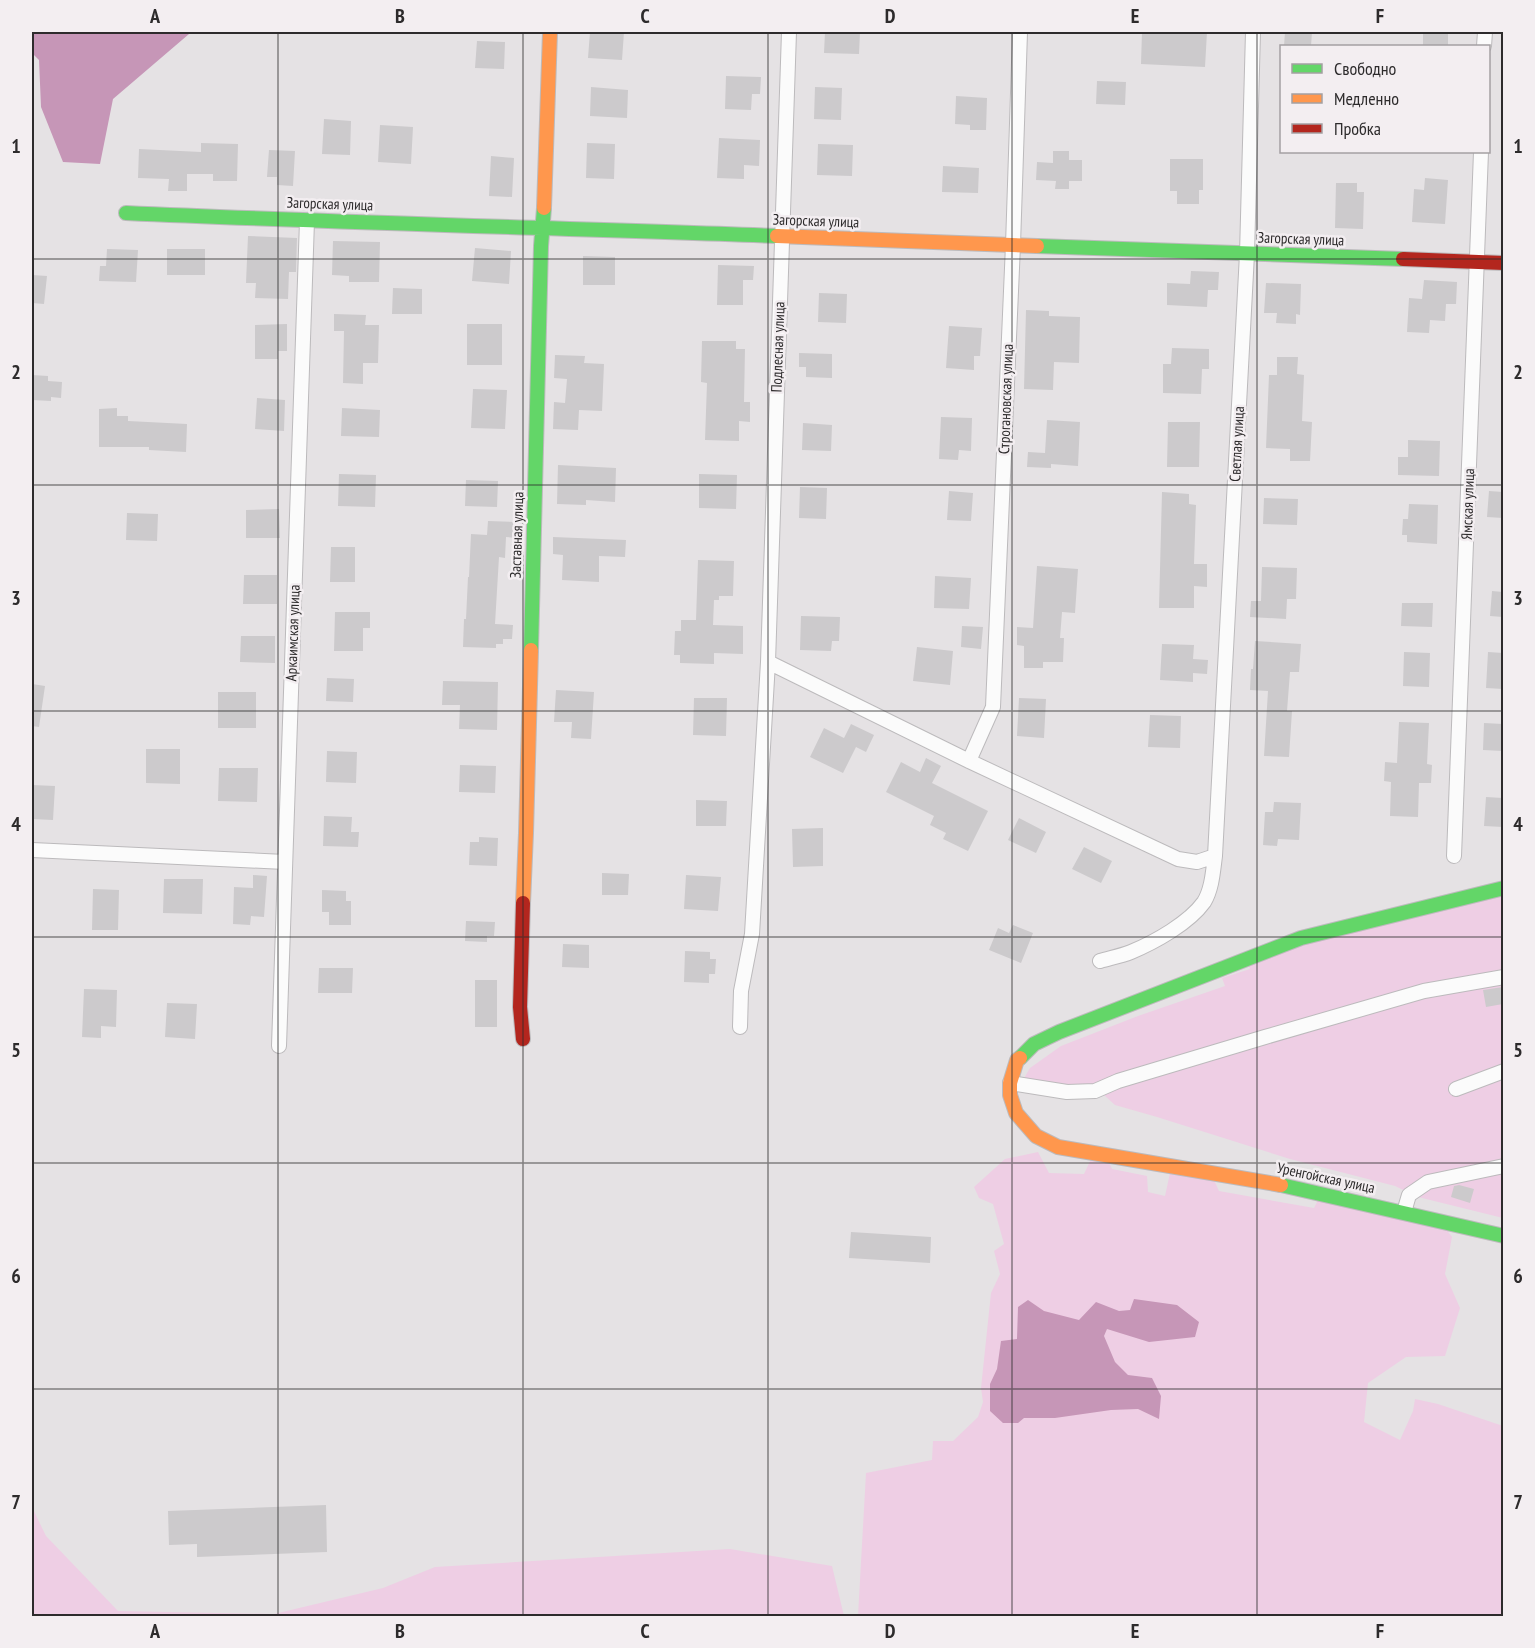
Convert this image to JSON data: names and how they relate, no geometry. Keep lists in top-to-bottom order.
{
  "streets": {
    "street": [
      "Загорская улица",
      "Подлесная улица",
      "Строгановская улица",
      "Светлая улица",
      "Ямская улица",
      "Заставная улица",
      "Аркаимская улица",
      "Уренгойская улица"
    ]
  },
  "crossings": [
    ["Загорская улица", "Подлесная улица"],
    ["Загорская улица", "Строгановская улица"],
    ["Загорская улица", "Светлая улица"],
    ["Загорская улица", "Ямская улица"],
    ["Загорская улица", "Заставная улица"],
    ["Загорская улица", "Аркаимская улица"]
  ],
  "legend": ["Свободно", "Медленно", "Пробка"],
  "grid": {
    "columns": [
      "A",
      "B",
      "C",
      "D",
      "E",
      "F"
    ],
    "rows": [
      "1",
      "2",
      "3",
      "4",
      "5",
      "6",
      "7"
    ]
  }
}
